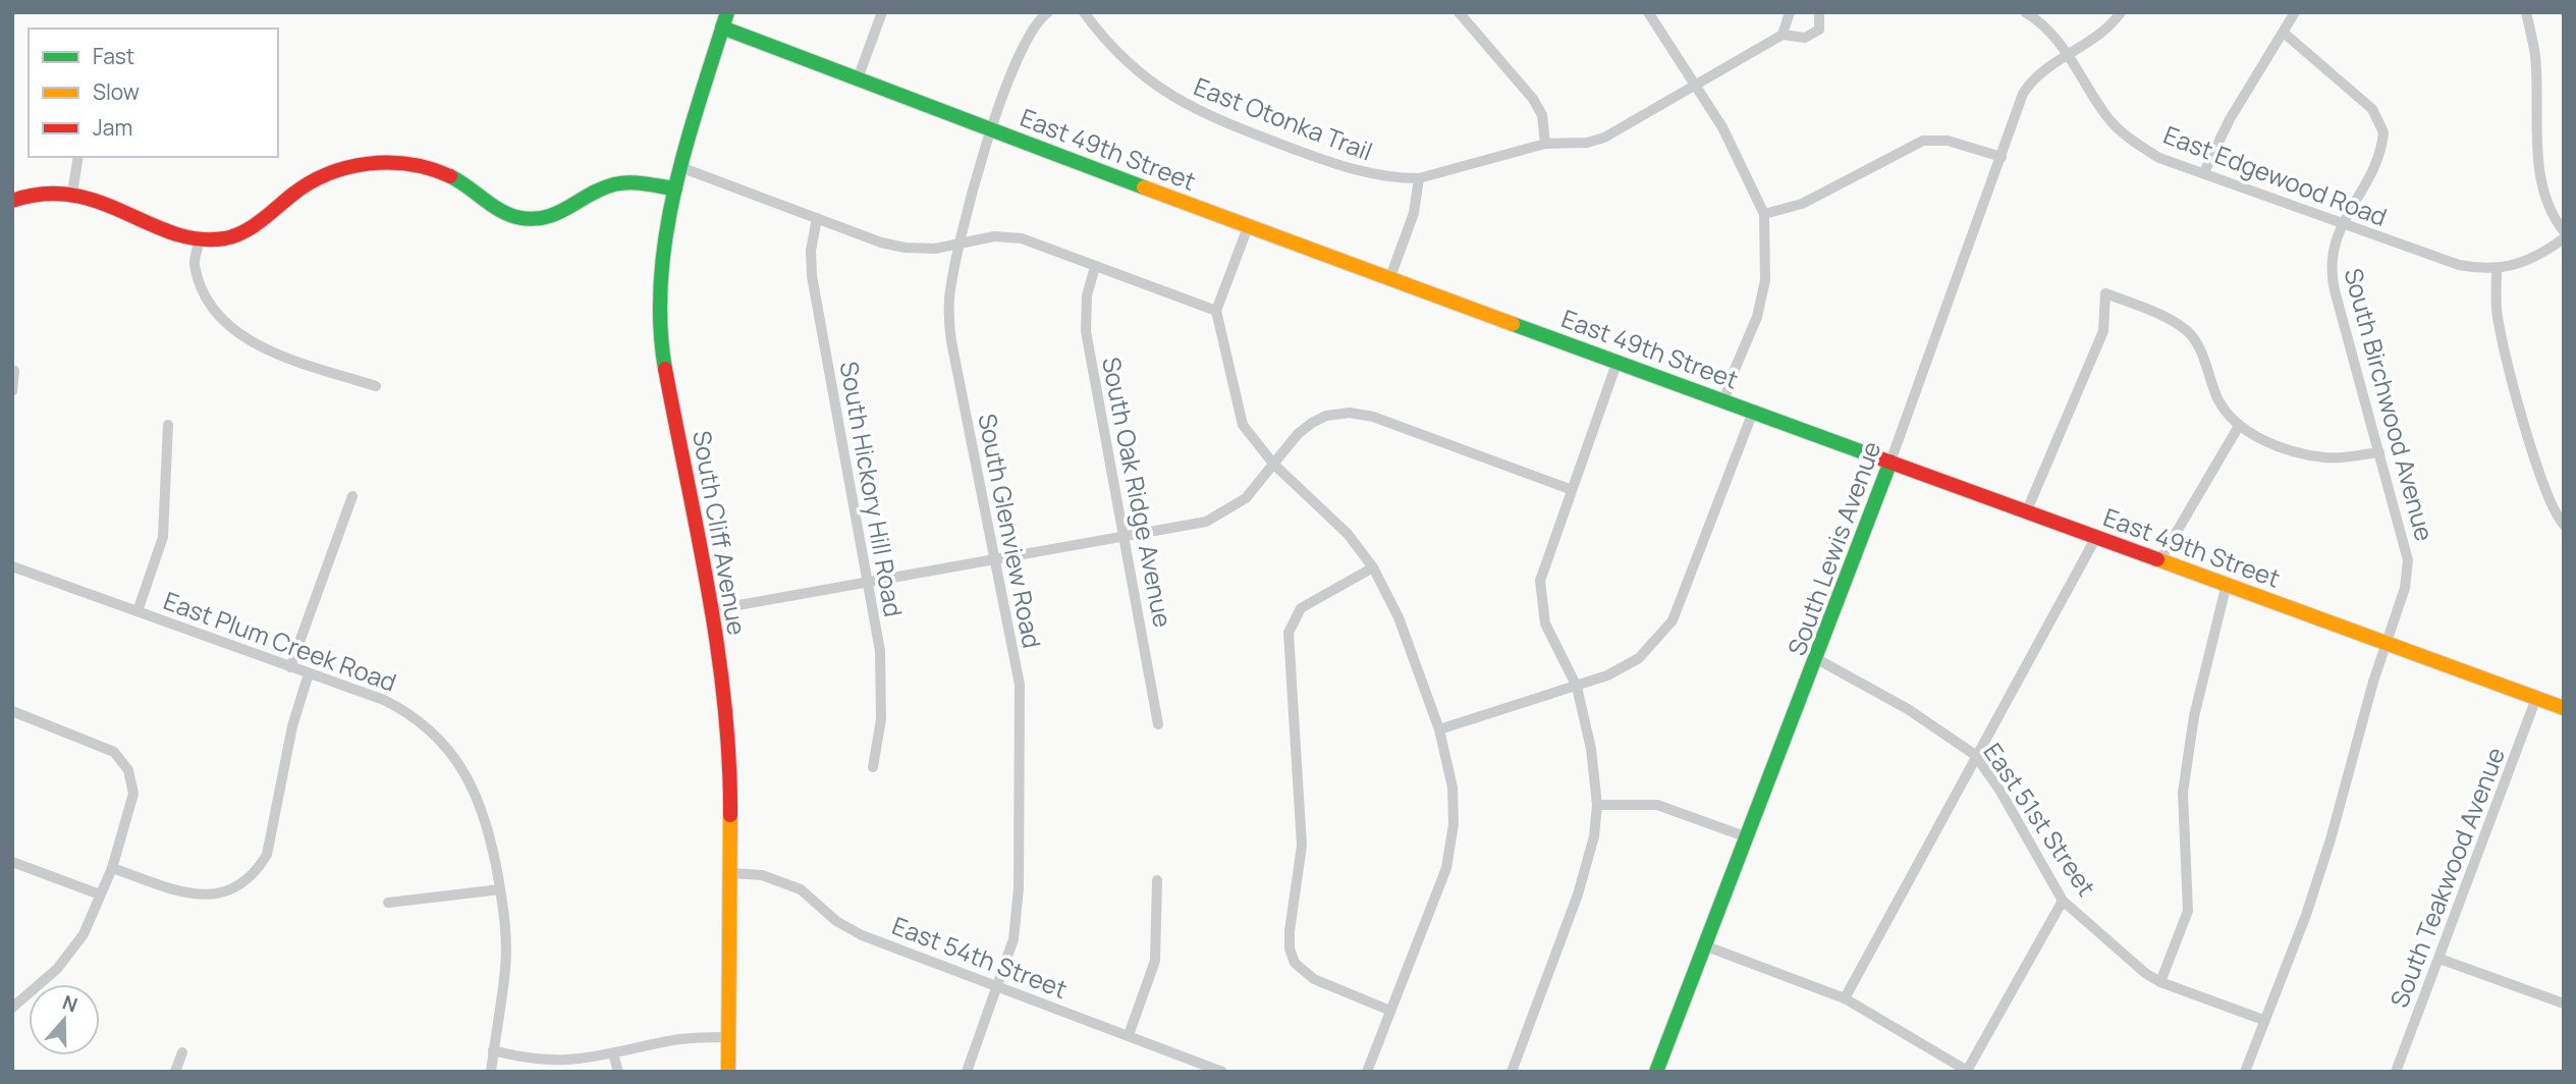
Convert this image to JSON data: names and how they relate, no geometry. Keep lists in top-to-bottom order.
{
  "streets": {
    "street": [
      "East Otonka Trail",
      "East 49th Street",
      "East Edgewood Road",
      "South Birchwood Avenue",
      "South Hickory Hill Road",
      "South Oak Ridge Avenue",
      "South Glenview Road",
      "South Cliff Avenue",
      "South Lewis Avenue",
      "East Plum Creek Road",
      "East 51st Street",
      "South Teakwood Avenue",
      "East 54th Street"
    ]
  },
  "crossings": [
    ["East 49th Street", "South Birchwood Avenue"],
    ["East 49th Street", "South Glenview Road"],
    ["East 49th Street", "South Cliff Avenue"],
    ["East 49th Street", "South Lewis Avenue"],
    ["East 49th Street", "South Teakwood Avenue"],
    ["East Edgewood Road", "South Birchwood Avenue"],
    ["East Edgewood Road", "South Lewis Avenue"],
    ["South Birchwood Avenue", "East 51st Street"],
    ["South Glenview Road", "East 54th Street"],
    ["South Cliff Avenue", "East 54th Street"],
    ["South Lewis Avenue", "East 51st Street"]
  ],
  "legend": ["Fast", "Slow", "Jam"],
  "north": "top"
}
